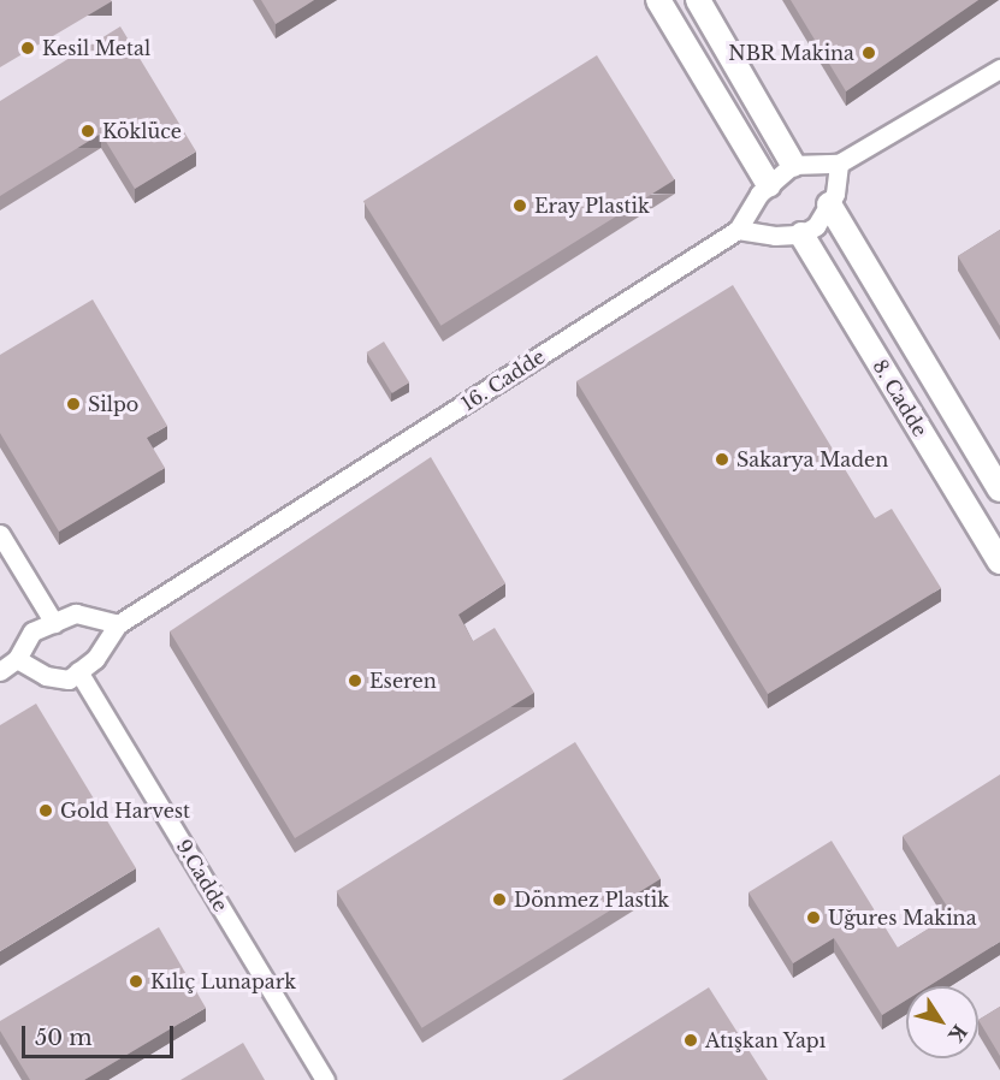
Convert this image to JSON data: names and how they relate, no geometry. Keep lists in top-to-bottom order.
{
  "streets": {
    "street": ["16. Cadde", "8. Cadde", "9.Cadde"]
  },
  "places": [
    "Kesil Metal",
    "NBR Makina",
    "Köklüce",
    "Eray Plastik",
    "Silpo",
    "Sakarya Maden",
    "Eseren",
    "Gold Harvest",
    "Dönmez Plastik",
    "Uğures Makina",
    "Kılıç Lunapark",
    "Atışkan Yapı"
  ],
  "scale_bar": "50 m",
  "north": "bottom right"
}
